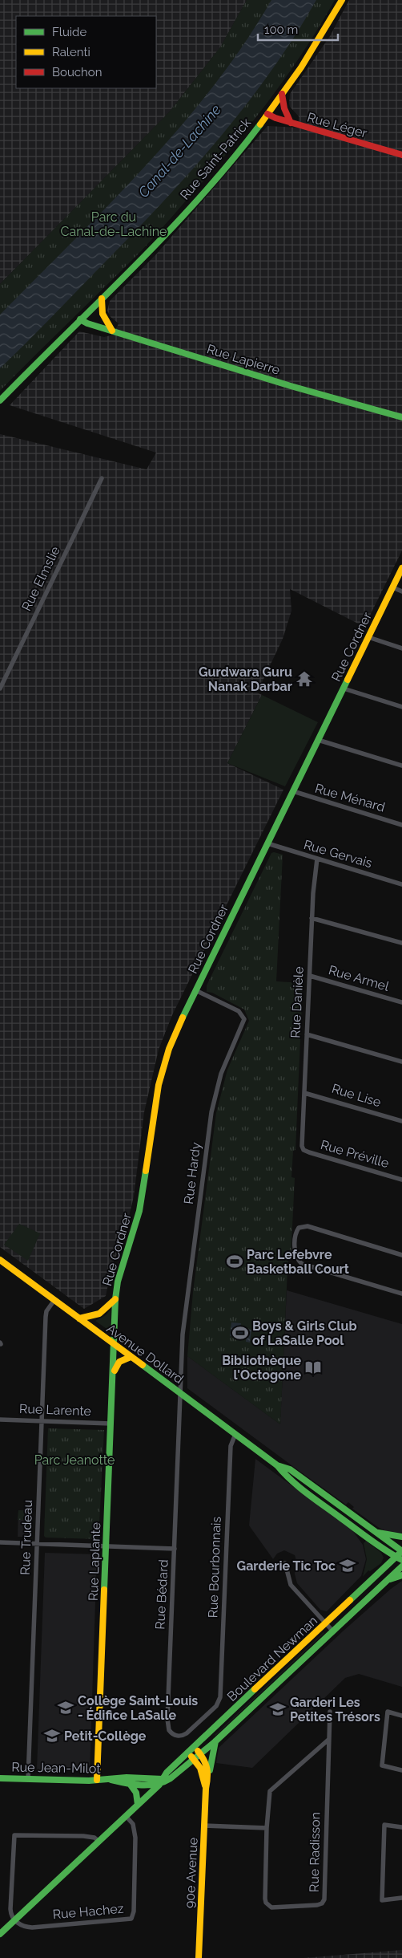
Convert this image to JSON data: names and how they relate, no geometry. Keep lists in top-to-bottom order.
{
  "streets": {
    "street": [
      "Rue Léger",
      "Rue Saint-Patrick",
      "Rue Lapierre",
      "Rue Elmslie",
      "Rue Cordner",
      "Rue Ménard",
      "Rue Gervais",
      "Rue Armel",
      "Rue Danièle",
      "Rue Lise",
      "Rue Préville",
      "Rue Hardy",
      "Avenue Dollard",
      "Rue Larente",
      "Rue Trudeau",
      "Rue Laplante",
      "Rue Bourbonnais",
      "Rue Bédard",
      "Boulevard Newman",
      "Rue Jean-Milot",
      "Rue Radisson",
      "90e Avenue",
      "Rue Hachez"
    ]
  },
  "crossings": [
    ["Rue Léger", "Rue Saint-Patrick"],
    ["Rue Saint-Patrick", "Rue Lapierre"],
    ["Rue Cordner", "Rue Ménard"],
    ["Rue Cordner", "Rue Gervais"],
    ["Rue Cordner", "Rue Hardy"],
    ["Rue Cordner", "Avenue Dollard"],
    ["Rue Cordner", "Rue Laplante"],
    ["Rue Gervais", "Rue Danièle"],
    ["Rue Armel", "Rue Danièle"],
    ["Rue Danièle", "Rue Lise"],
    ["Rue Danièle", "Rue Préville"],
    ["Rue Hardy", "Avenue Dollard"],
    ["Rue Hardy", "Rue Bédard"],
    ["Avenue Dollard", "Rue Trudeau"],
    ["Avenue Dollard", "Rue Laplante"],
    ["Avenue Dollard", "Rue Bourbonnais"],
    ["Avenue Dollard", "Rue Bédard"],
    ["Avenue Dollard", "Boulevard Newman"],
    ["Rue Larente", "Rue Trudeau"],
    ["Rue Larente", "Rue Laplante"],
    ["Rue Trudeau", "Rue Jean-Milot"],
    ["Rue Laplante", "Rue Jean-Milot"],
    ["Rue Bourbonnais", "Rue Bédard"],
    ["Boulevard Newman", "Rue Jean-Milot"],
    ["Boulevard Newman", "90e Avenue"],
    ["Boulevard Newman", "Rue Hachez"]
  ],
  "water": ["Canal-de-Lachine"],
  "parks": ["Parc du Canal-de-Lachine", "Parc Jeanotte"],
  "places": {
    "temple": ["Gurdwara Guru Nanak Darbar"],
    "sports": ["Parc Lefebvre Basketball Court", "Boys & Girls Club of LaSalle Pool"],
    "library": ["Bibliothèque l'Octogone"],
    "school or university": [
      "Garderie Tic Toc",
      "Collège Saint-Louis - Édifice LaSalle",
      "Garderi Les Petites Trésors",
      "Petit-Collège"
    ]
  },
  "legend": ["Fluide", "Ralenti", "Bouchon"],
  "scale_bar": "100 m"
}
